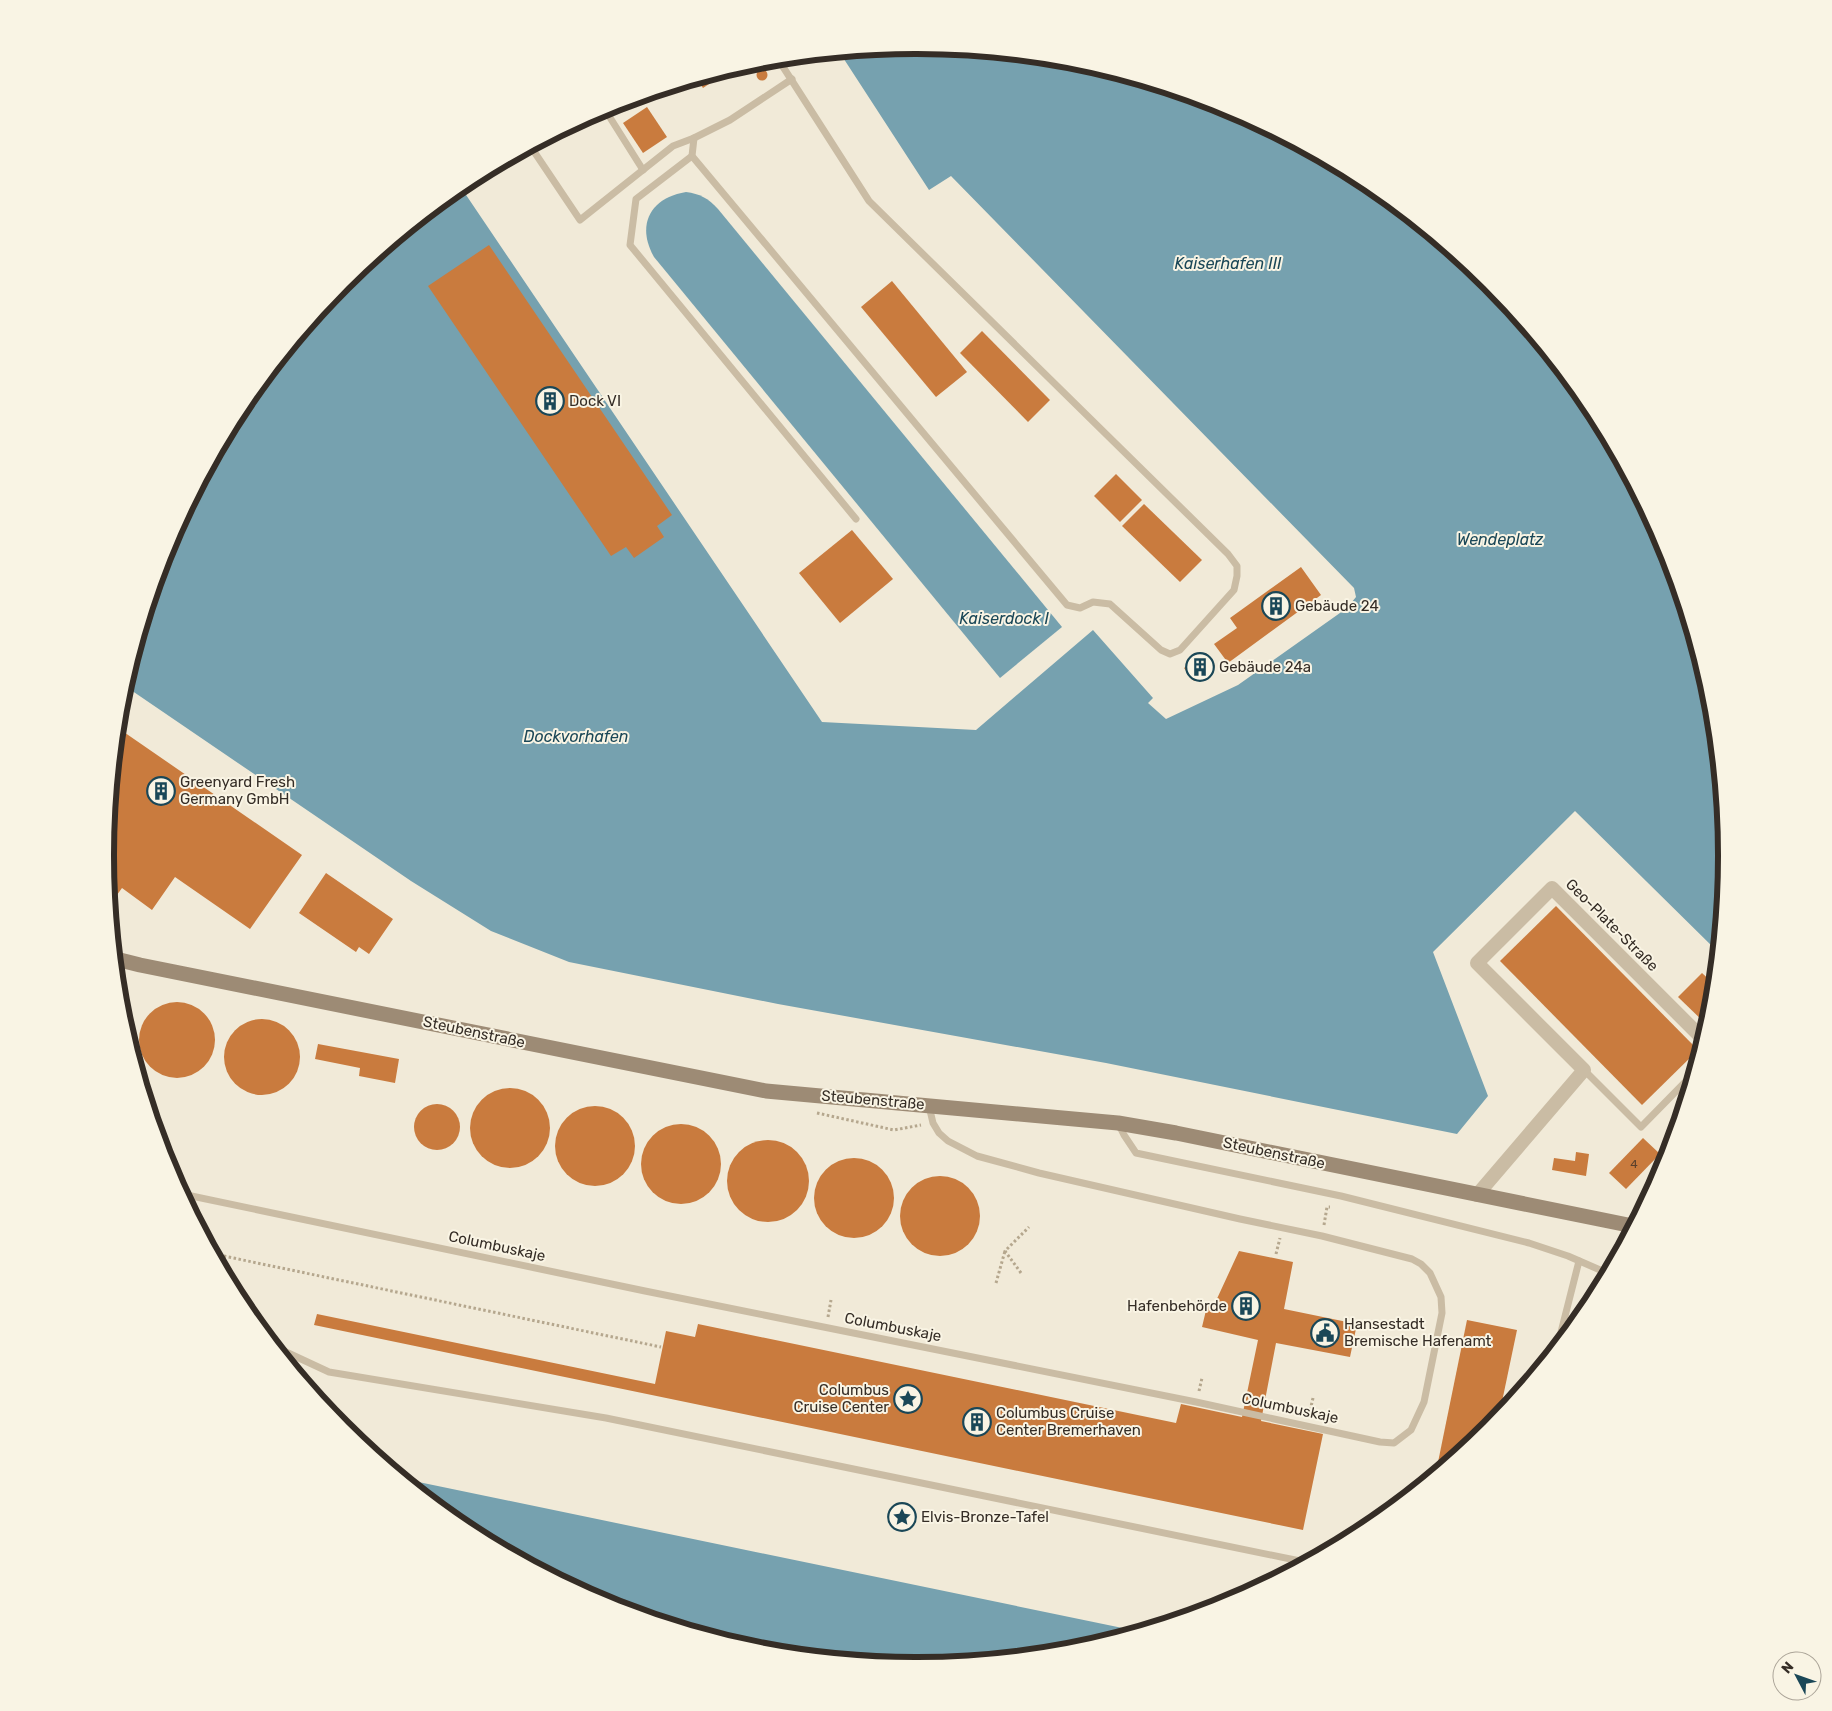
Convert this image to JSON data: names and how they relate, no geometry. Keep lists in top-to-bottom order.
{
  "streets": {
    "street": ["Geo-Plate-Straße", "Steubenstraße"],
    "lane": ["Columbuskaje"]
  },
  "crossings": [
    ["Steubenstraße", "Columbuskaje"]
  ],
  "water": [
    "Kaiserhafen III",
    "Wendeplatz",
    "Kaiserdock I",
    "Dockvorhafen"
  ],
  "places": {
    "building": [
      "Dock VI",
      "Gebäude 24",
      "Gebäude 24a",
      "Greenyard Fresh Germany GmbH",
      "Hafenbehörde",
      "Columbus Cruise Center Bremerhaven"
    ],
    "public building": ["Hansestadt Bremische Hafenamt"],
    "place": ["Columbus Cruise Center", "Elvis-Bronze-Tafel"]
  },
  "house_numbers": ["4"],
  "north": "top left"
}
